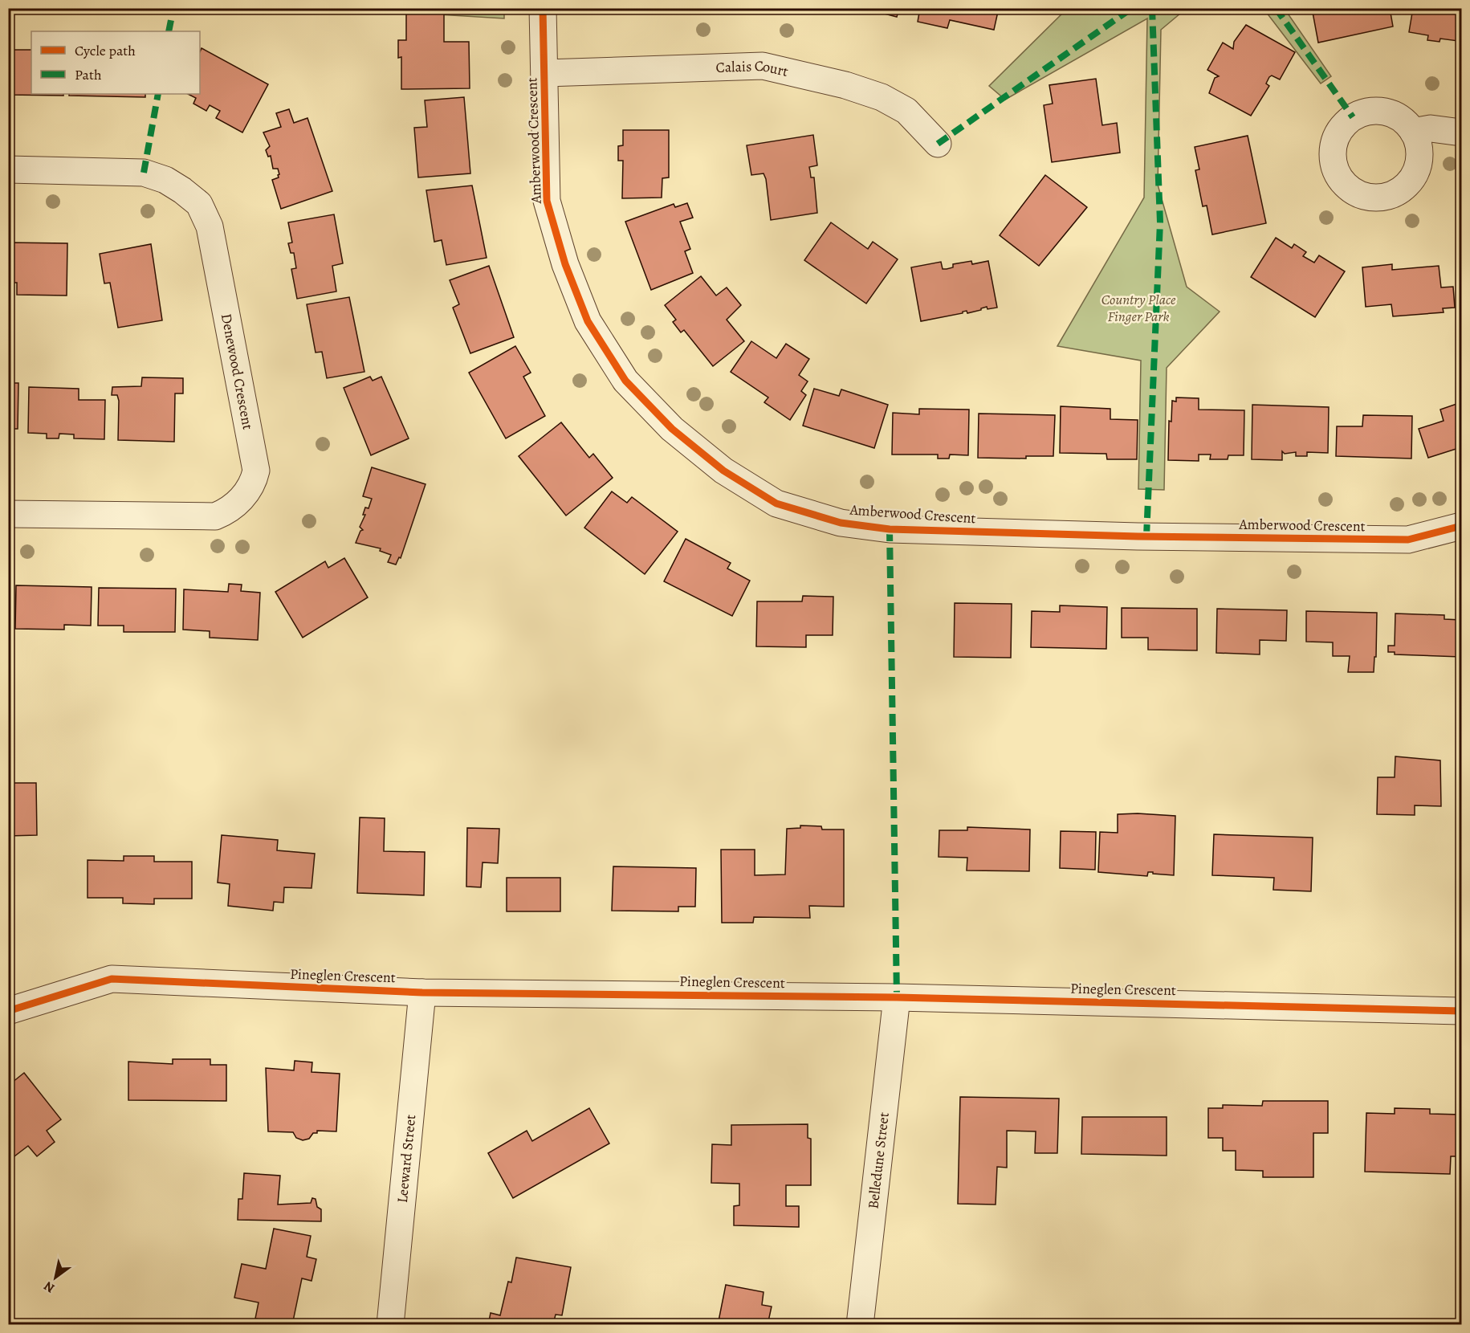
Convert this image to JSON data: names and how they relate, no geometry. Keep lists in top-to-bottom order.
{
  "streets": {
    "street": [
      "Calais Court",
      "Amberwood Crescent",
      "Denewood Crescent",
      "Pineglen Crescent",
      "Leeward Street",
      "Belledune Street"
    ]
  },
  "crossings": [
    ["Calais Court", "Amberwood Crescent"],
    ["Pineglen Crescent", "Leeward Street"],
    ["Pineglen Crescent", "Belledune Street"]
  ],
  "parks": ["Country Place Finger Park"],
  "legend": ["Cycle path", "Path"],
  "north": "bottom left"
}
